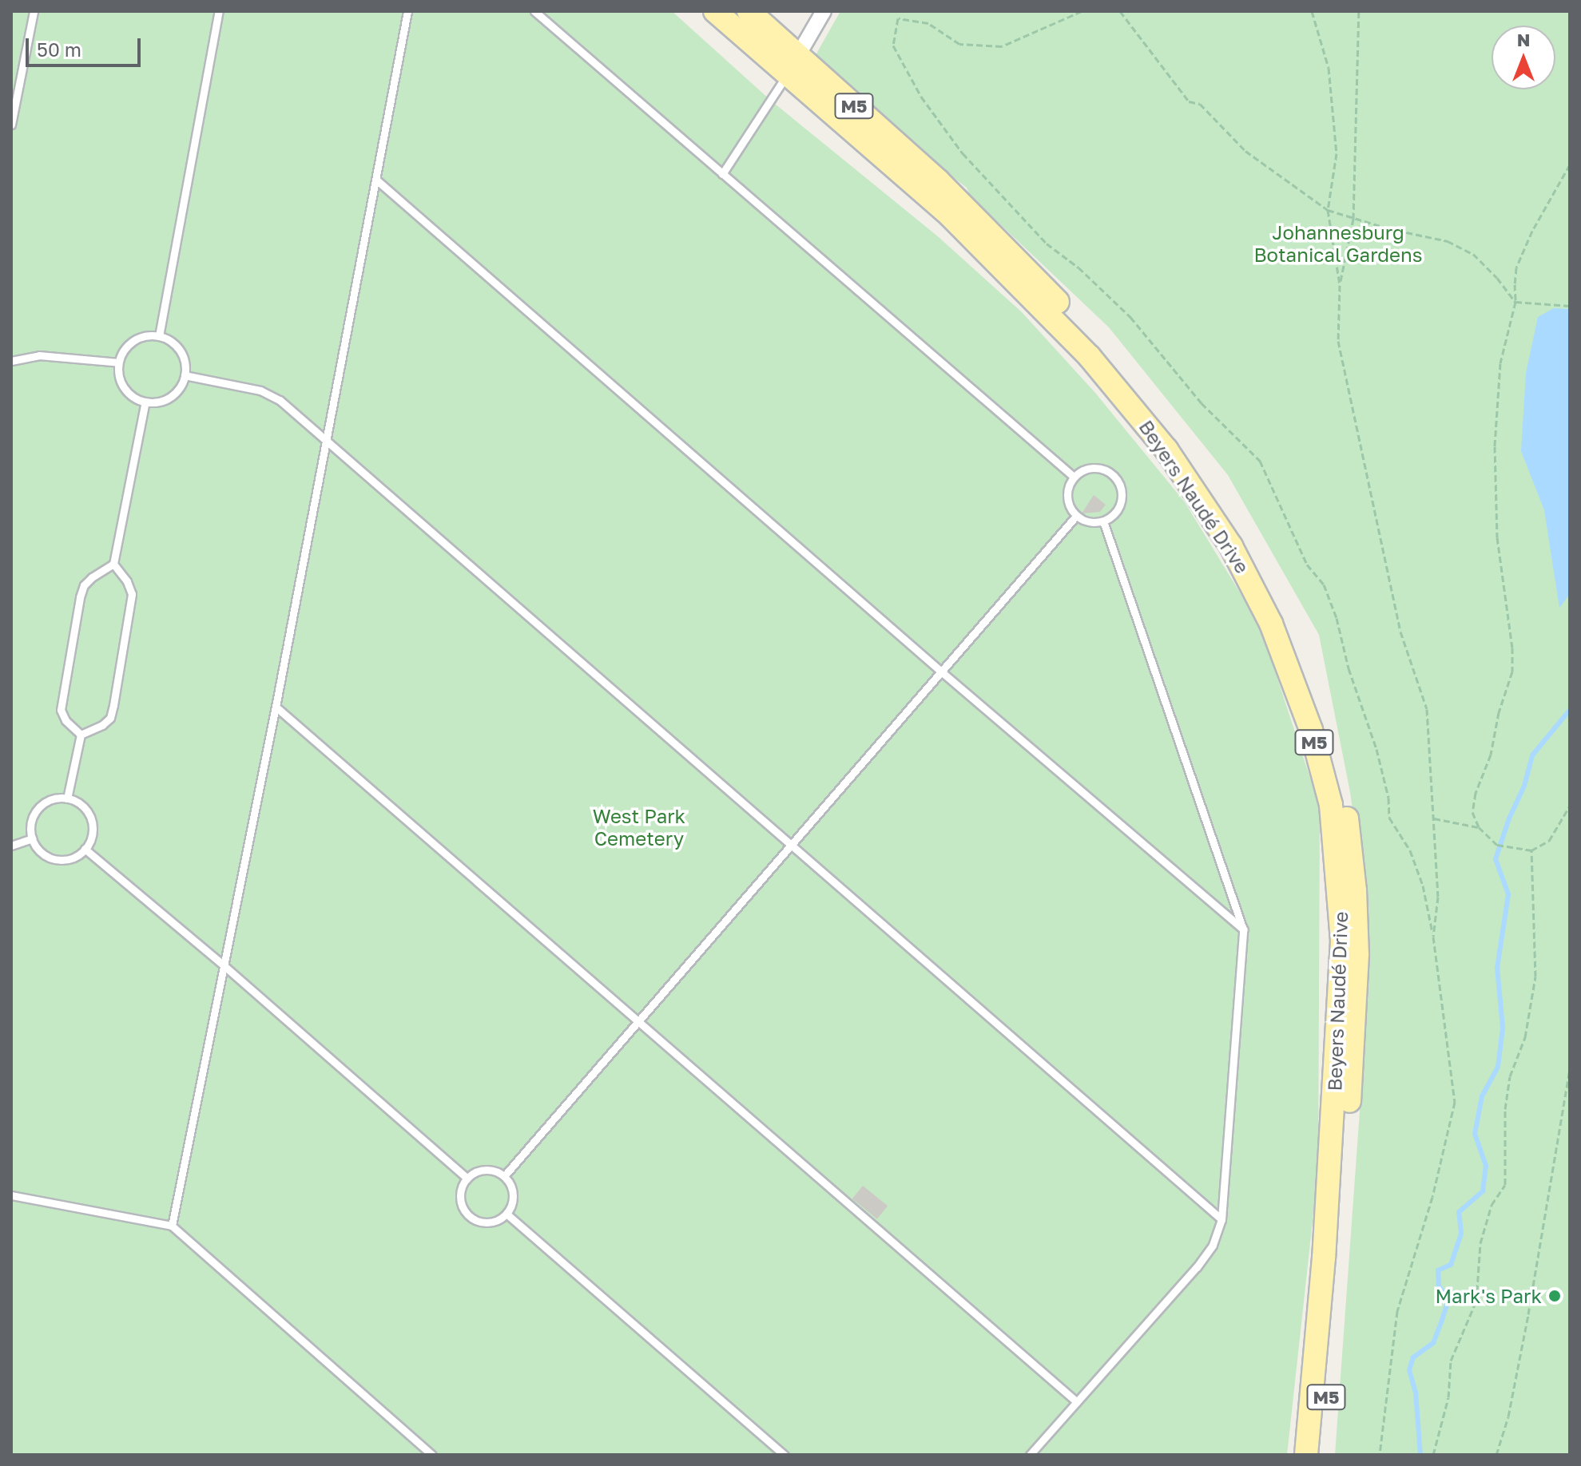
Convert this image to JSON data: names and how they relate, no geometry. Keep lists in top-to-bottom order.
{
  "streets": {
    "main road": ["M5", "Beyers Naudé Drive"]
  },
  "parks": ["Johannesburg Botanical Gardens", "West Park Cemetery"],
  "places": ["Mark's Park"],
  "scale_bar": "50 m",
  "north": "top"
}
